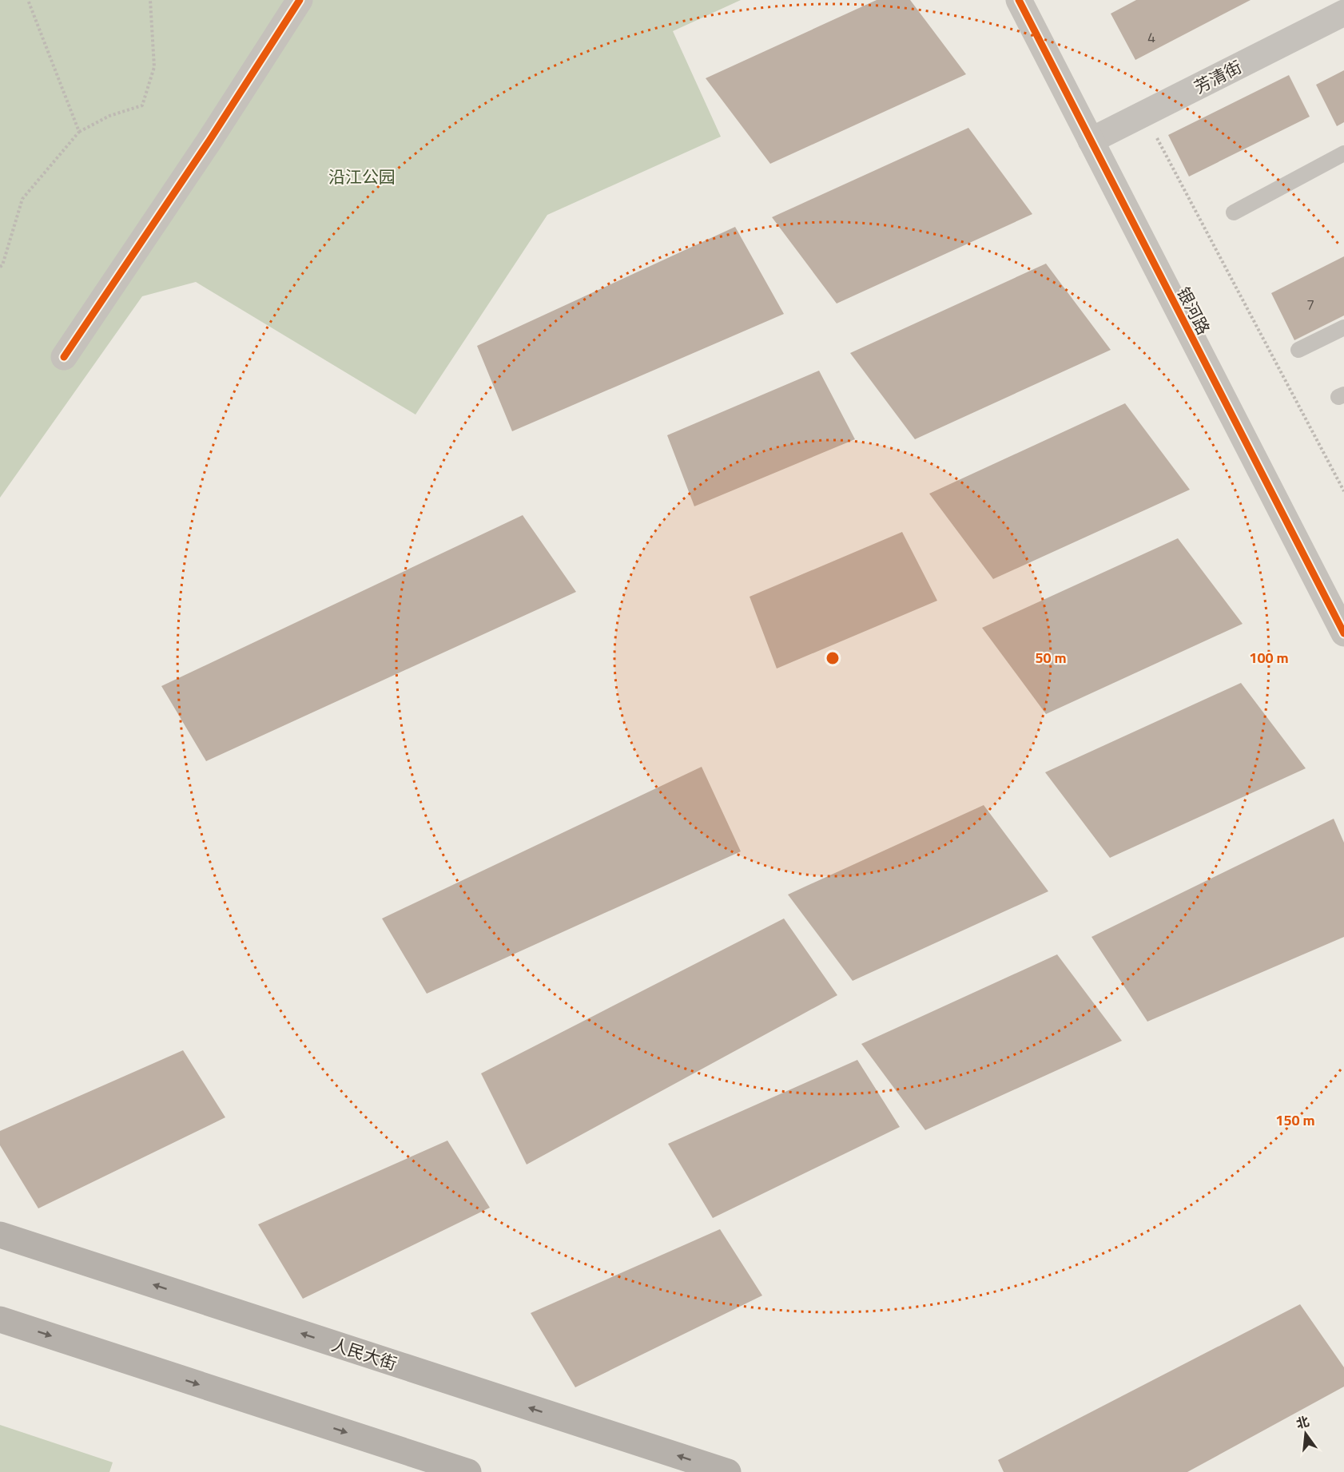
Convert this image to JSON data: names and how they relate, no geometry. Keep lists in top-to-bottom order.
{
  "streets": {
    "main road": ["人民大街"],
    "street": ["芳清街", "银河路"]
  },
  "crossings": [
    ["芳清街", "银河路"]
  ],
  "parks": ["沿江公园"],
  "house_numbers": ["4", "7"],
  "north": "top",
  "rings": ["50 m", "100 m", "150 m"]
}
